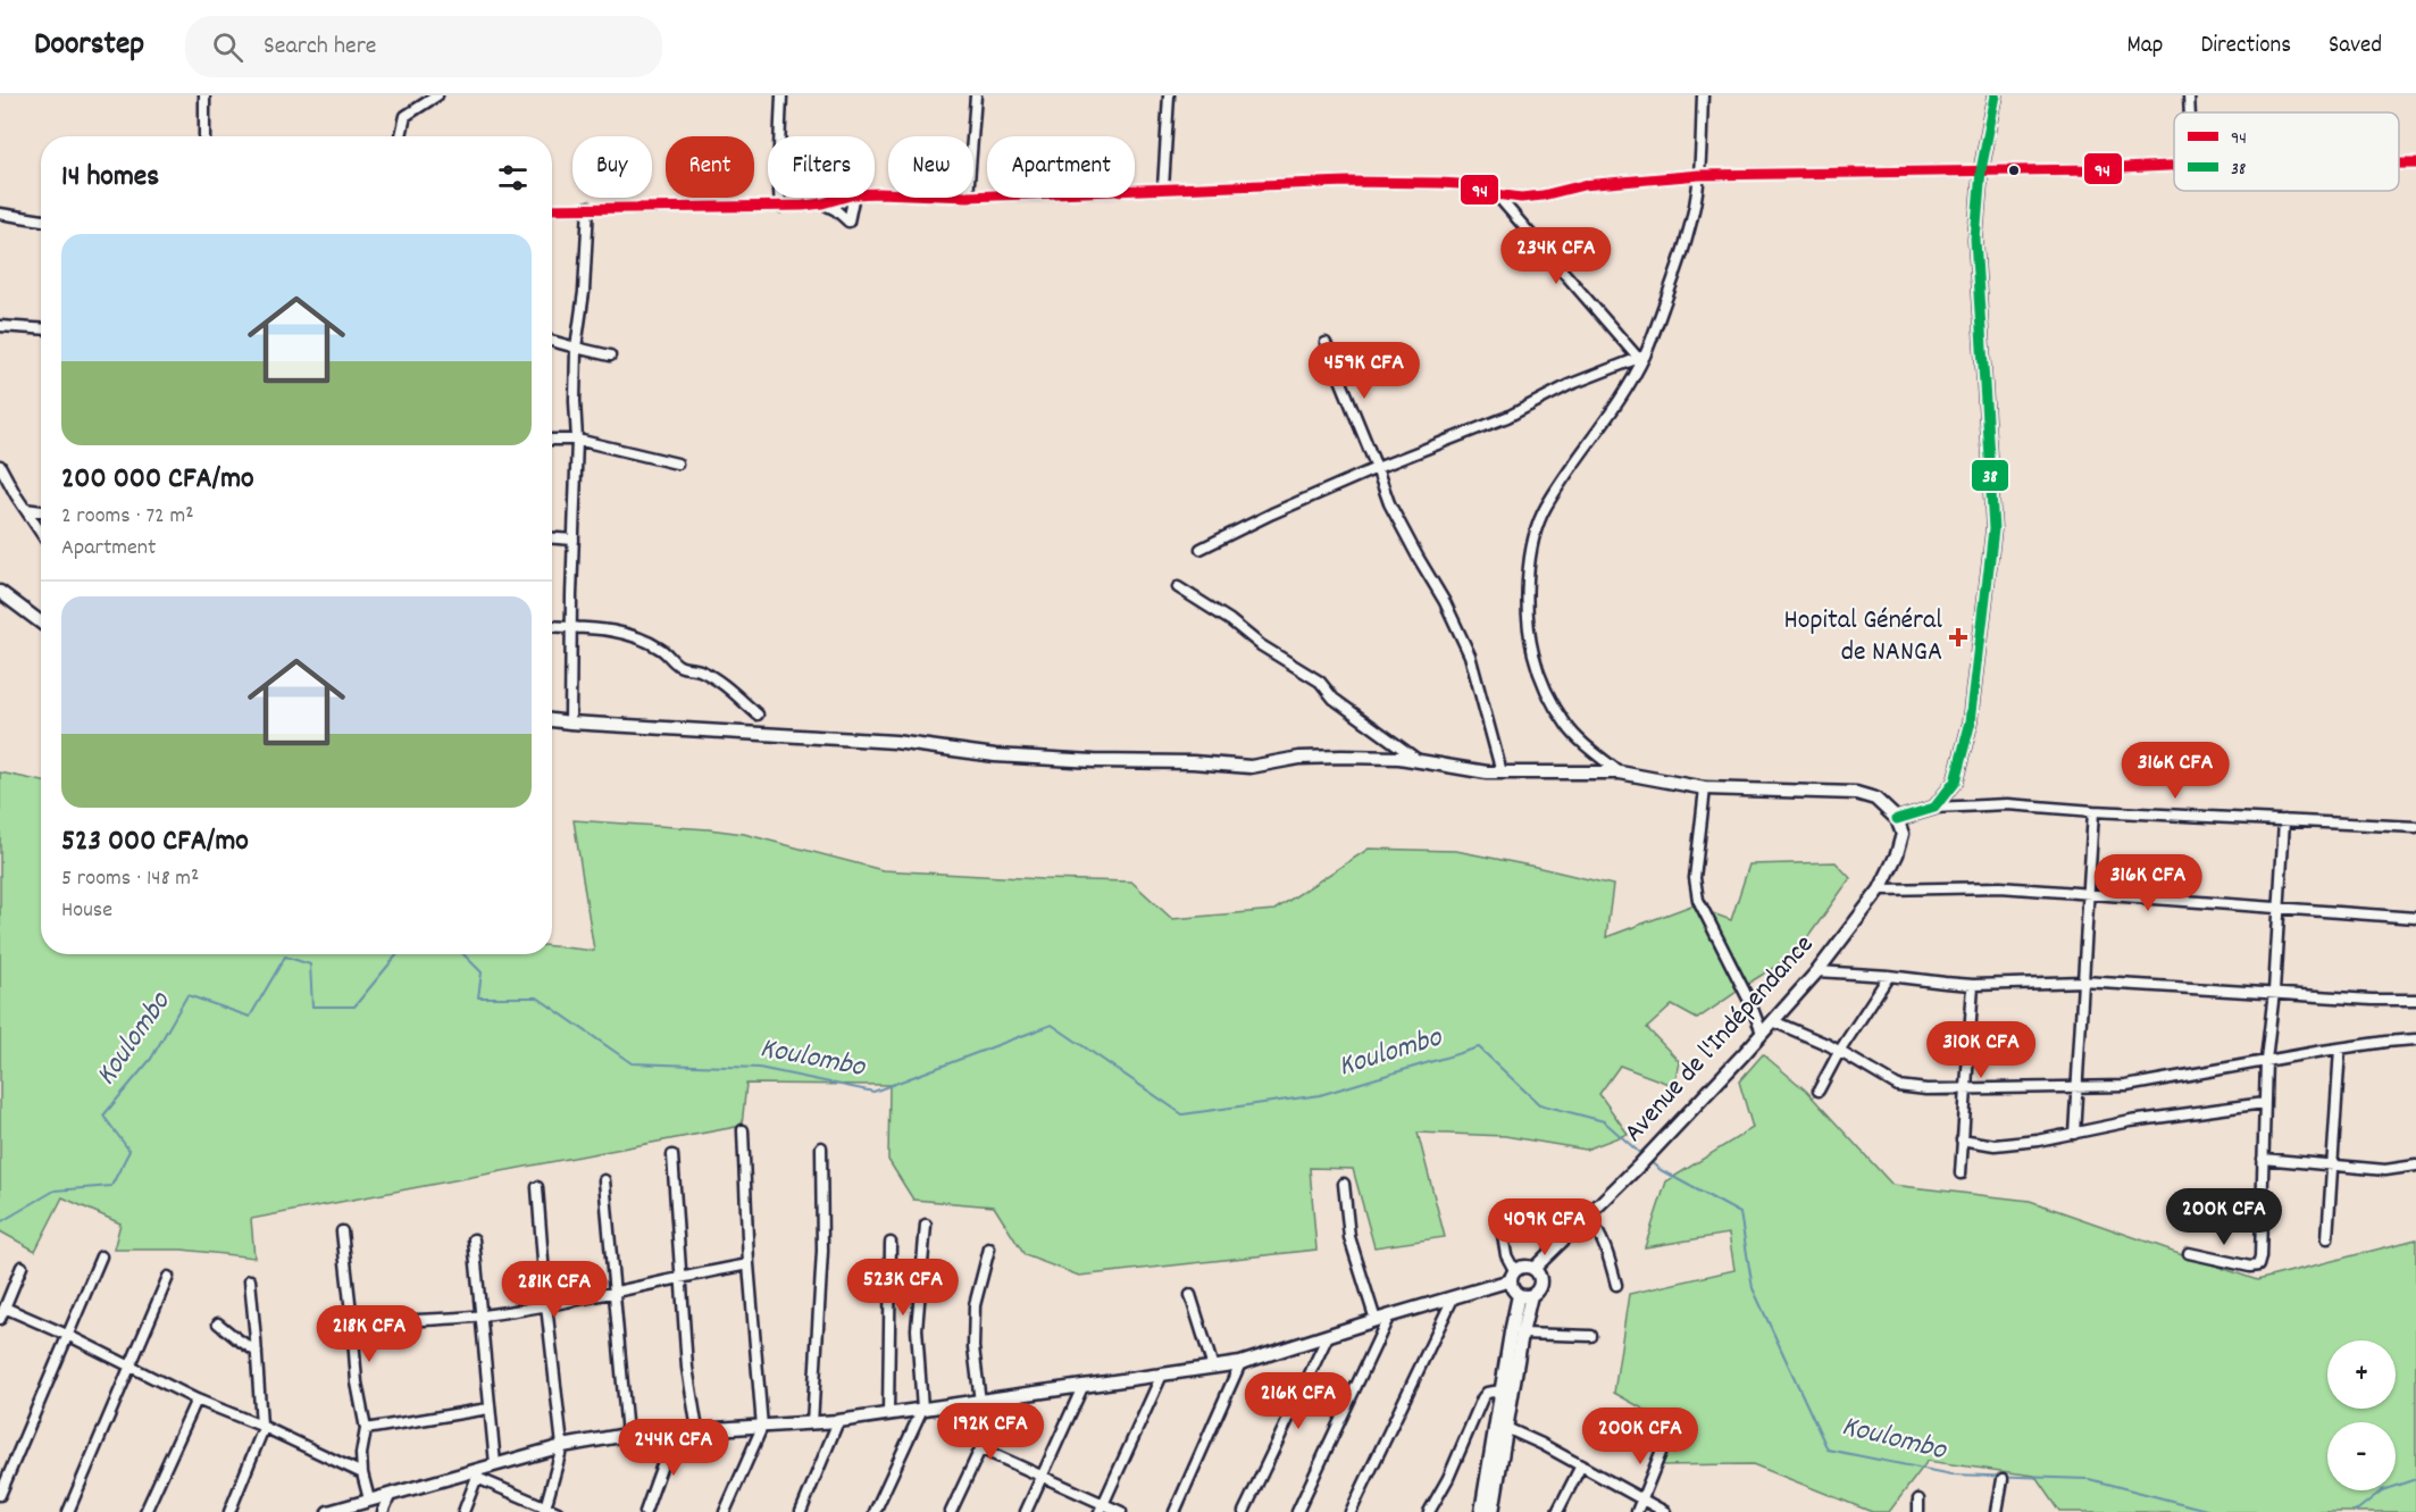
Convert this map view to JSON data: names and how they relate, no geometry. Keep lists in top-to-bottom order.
{
  "streets": {
    "street": ["Avenue de l'Indépendance"]
  },
  "water": ["Koulombo"],
  "places": {
    "health": ["Hopital Général de NANGA"]
  },
  "lines": ["transit line 38", "transit line 94"],
  "legend": ["94", "38"],
  "page": {
    "header": "Doorstep",
    "search": "Search here",
    "nav": ["Map", "Directions", "Saved"],
    "chip": [
      "Buy",
      "Rent",
      "Filters",
      "New",
      "Apartment"
    ],
    "heading": "14 homes",
    "list": [
      {
        "name": "200 000 CFA/mo",
        "note": "2 rooms · 72 m² · Apartment"
      },
      {
        "name": "523 000 CFA/mo",
        "note": "5 rooms · 148 m² · House"
      }
    ],
    "price": [
      "234K CFA",
      "459K CFA",
      "316K CFA",
      "316K CFA",
      "310K CFA",
      "200K CFA",
      "409K CFA",
      "523K CFA",
      "281K CFA",
      "218K CFA",
      "216K CFA",
      "192K CFA",
      "200K CFA",
      "244K CFA"
    ],
    "map_buttons": ["+", "−"]
  }
}
